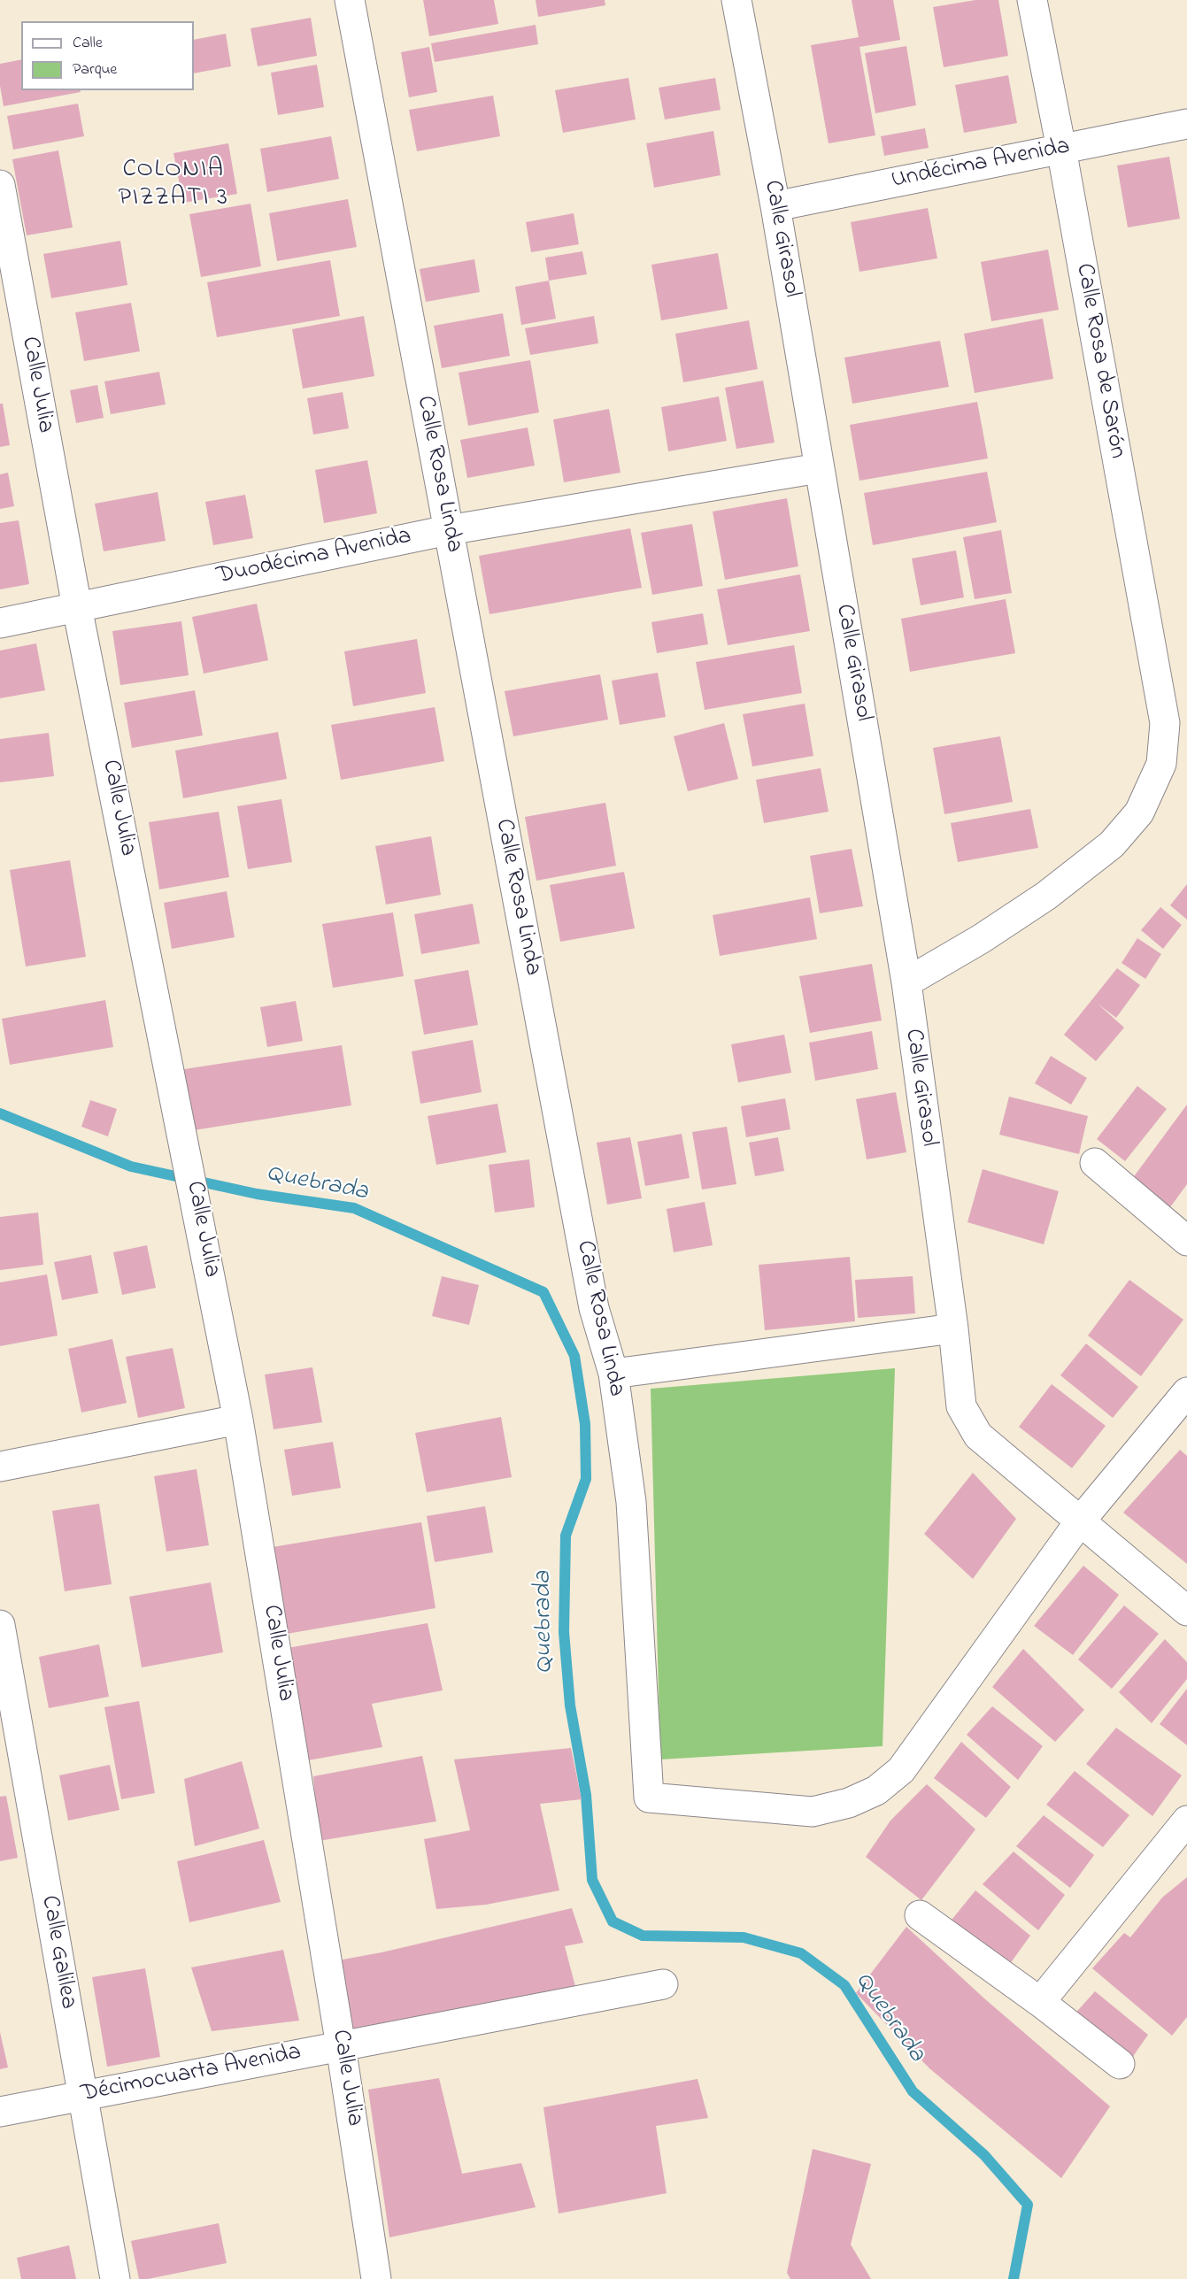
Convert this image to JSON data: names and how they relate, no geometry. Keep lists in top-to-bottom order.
{
  "streets": {
    "street": [
      "Undécima Avenida",
      "Calle Girasol",
      "Calle Rosa de Sarón",
      "Calle Julia",
      "Calle Rosa Linda",
      "Duodécima Avenida",
      "Calle Galilea",
      "Décimocuarta Avenida"
    ]
  },
  "crossings": [
    ["Undécima Avenida", "Calle Girasol"],
    ["Undécima Avenida", "Calle Rosa de Sarón"],
    ["Calle Girasol", "Calle Rosa de Sarón"],
    ["Calle Girasol", "Calle Rosa Linda"],
    ["Calle Girasol", "Duodécima Avenida"],
    ["Calle Julia", "Duodécima Avenida"],
    ["Calle Julia", "Décimocuarta Avenida"],
    ["Calle Rosa Linda", "Duodécima Avenida"],
    ["Calle Galilea", "Décimocuarta Avenida"]
  ],
  "districts": ["COLONIA PIZZATI 3"],
  "water": ["Quebrada"],
  "legend": ["Calle", "Parque"]
}
